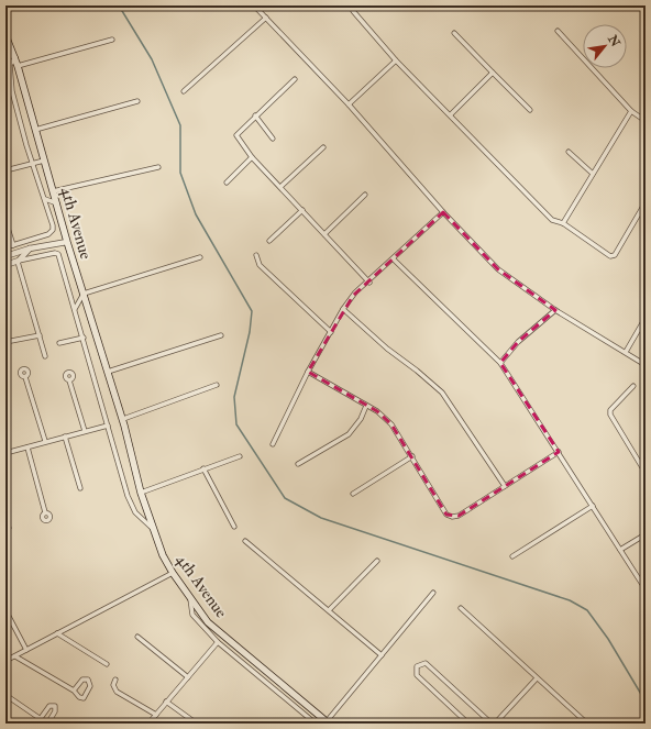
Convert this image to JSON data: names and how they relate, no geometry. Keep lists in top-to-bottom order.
{
  "streets": {
    "main road": ["4th Avenue"]
  },
  "north": "top right"
}
